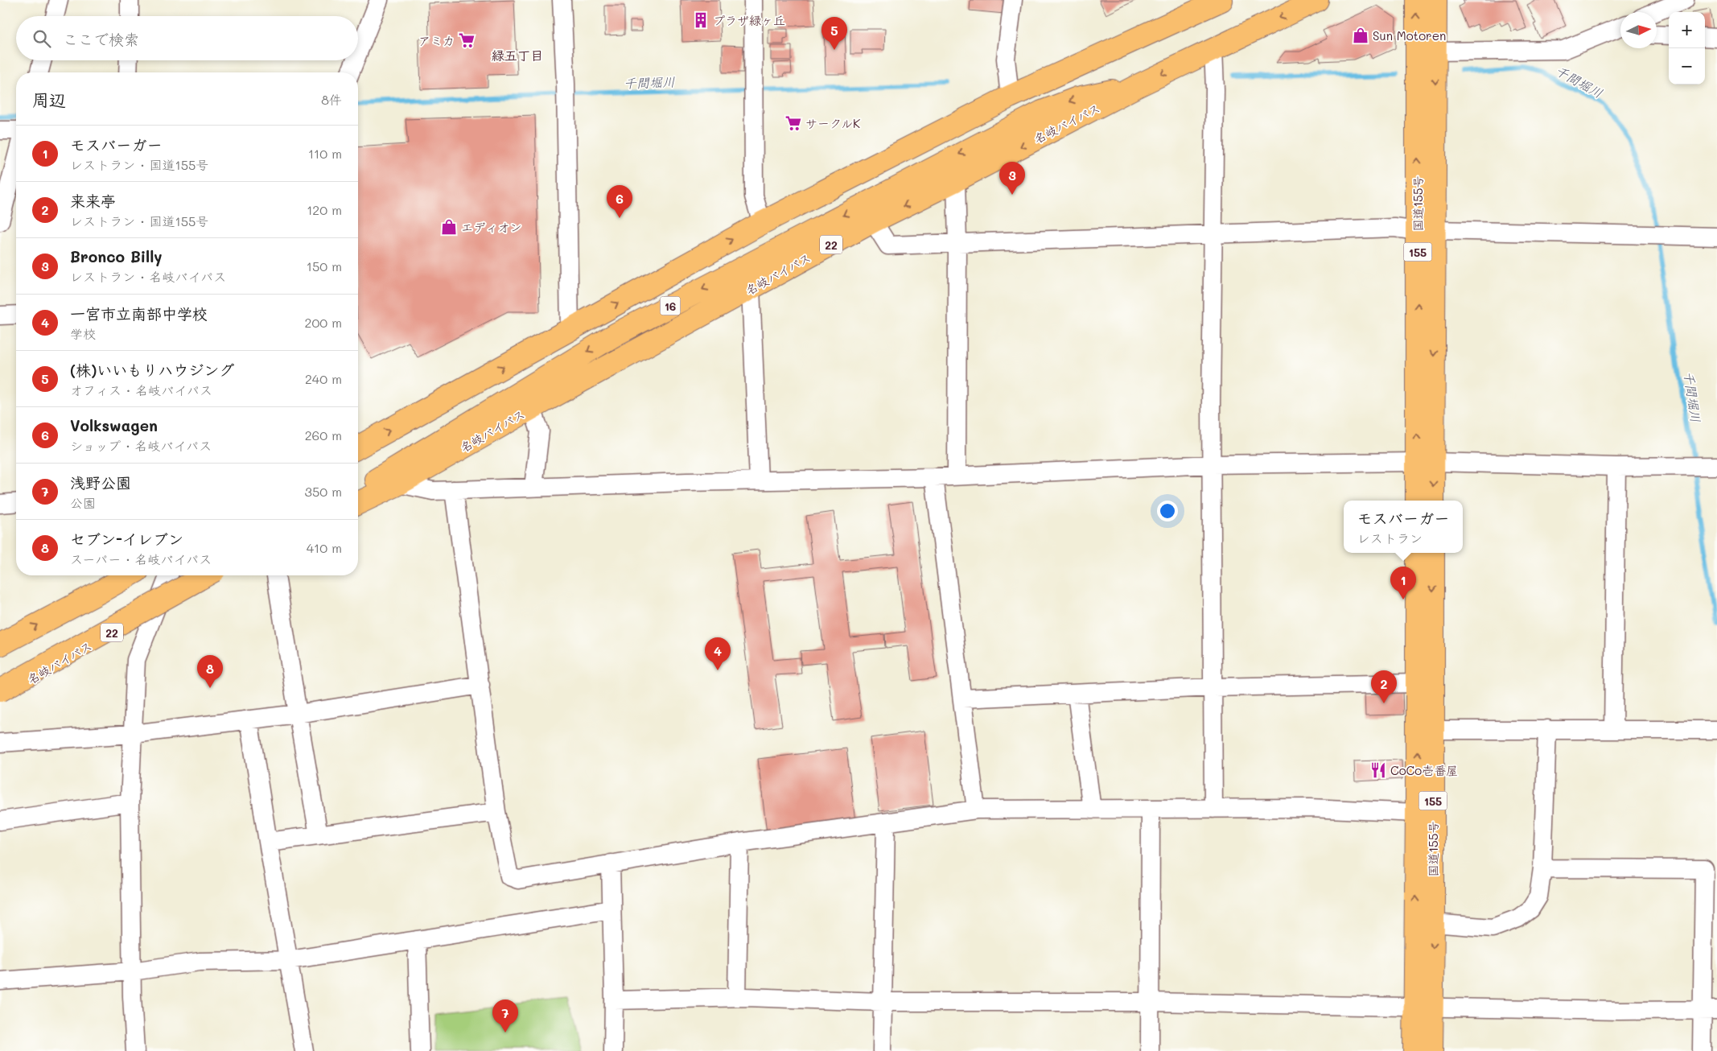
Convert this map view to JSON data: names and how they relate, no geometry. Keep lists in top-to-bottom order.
{
  "streets": {
    "highway": [
      "名岐バイパス",
      "国道155号",
      "22",
      "155",
      "16"
    ]
  },
  "crossings": [
    ["名岐バイパス", "16"]
  ],
  "districts": ["緑五丁目"],
  "water": ["千間堀川"],
  "places": {
    "building": ["プラザ緑ヶ丘"],
    "shop": ["Sun Motoren", "エディオン"],
    "supermarket": ["アミカ", "サークルK"],
    "restaurant": ["CoCo壱番屋"]
  },
  "north": "right",
  "page": {
    "map_buttons": ["+", "−"],
    "search": "ここで検索",
    "pins": [
      "5",
      "3",
      "6",
      "1",
      "4",
      "8",
      "2",
      "7"
    ],
    "heading": ["周辺", "8件"],
    "list": [
      {
        "mark": "1",
        "name": "モスバーガー",
        "note": "レストラン · 国道155号",
        "value": "110 m"
      },
      {
        "mark": "2",
        "name": "来来亭",
        "note": "レストラン · 国道155号",
        "value": "120 m"
      },
      {
        "mark": "3",
        "name": "Bronco Billy",
        "note": "レストラン · 名岐バイパス",
        "value": "150 m"
      },
      {
        "mark": "4",
        "name": "一宮市立南部中学校",
        "note": "学校",
        "value": "200 m"
      },
      {
        "mark": "5",
        "name": "(株)いいもりハウジング",
        "note": "オフィス · 名岐バイパス",
        "value": "240 m"
      },
      {
        "mark": "6",
        "name": "Volkswagen",
        "note": "ショップ · 名岐バイパス",
        "value": "260 m"
      },
      {
        "mark": "7",
        "name": "浅野公園",
        "note": "公園",
        "value": "350 m"
      },
      {
        "mark": "8",
        "name": "セブン-イレブン",
        "note": "スーパー · 名岐バイパス",
        "value": "410 m"
      }
    ],
    "popup": ["モスバーガー", "レストラン"]
  }
}
